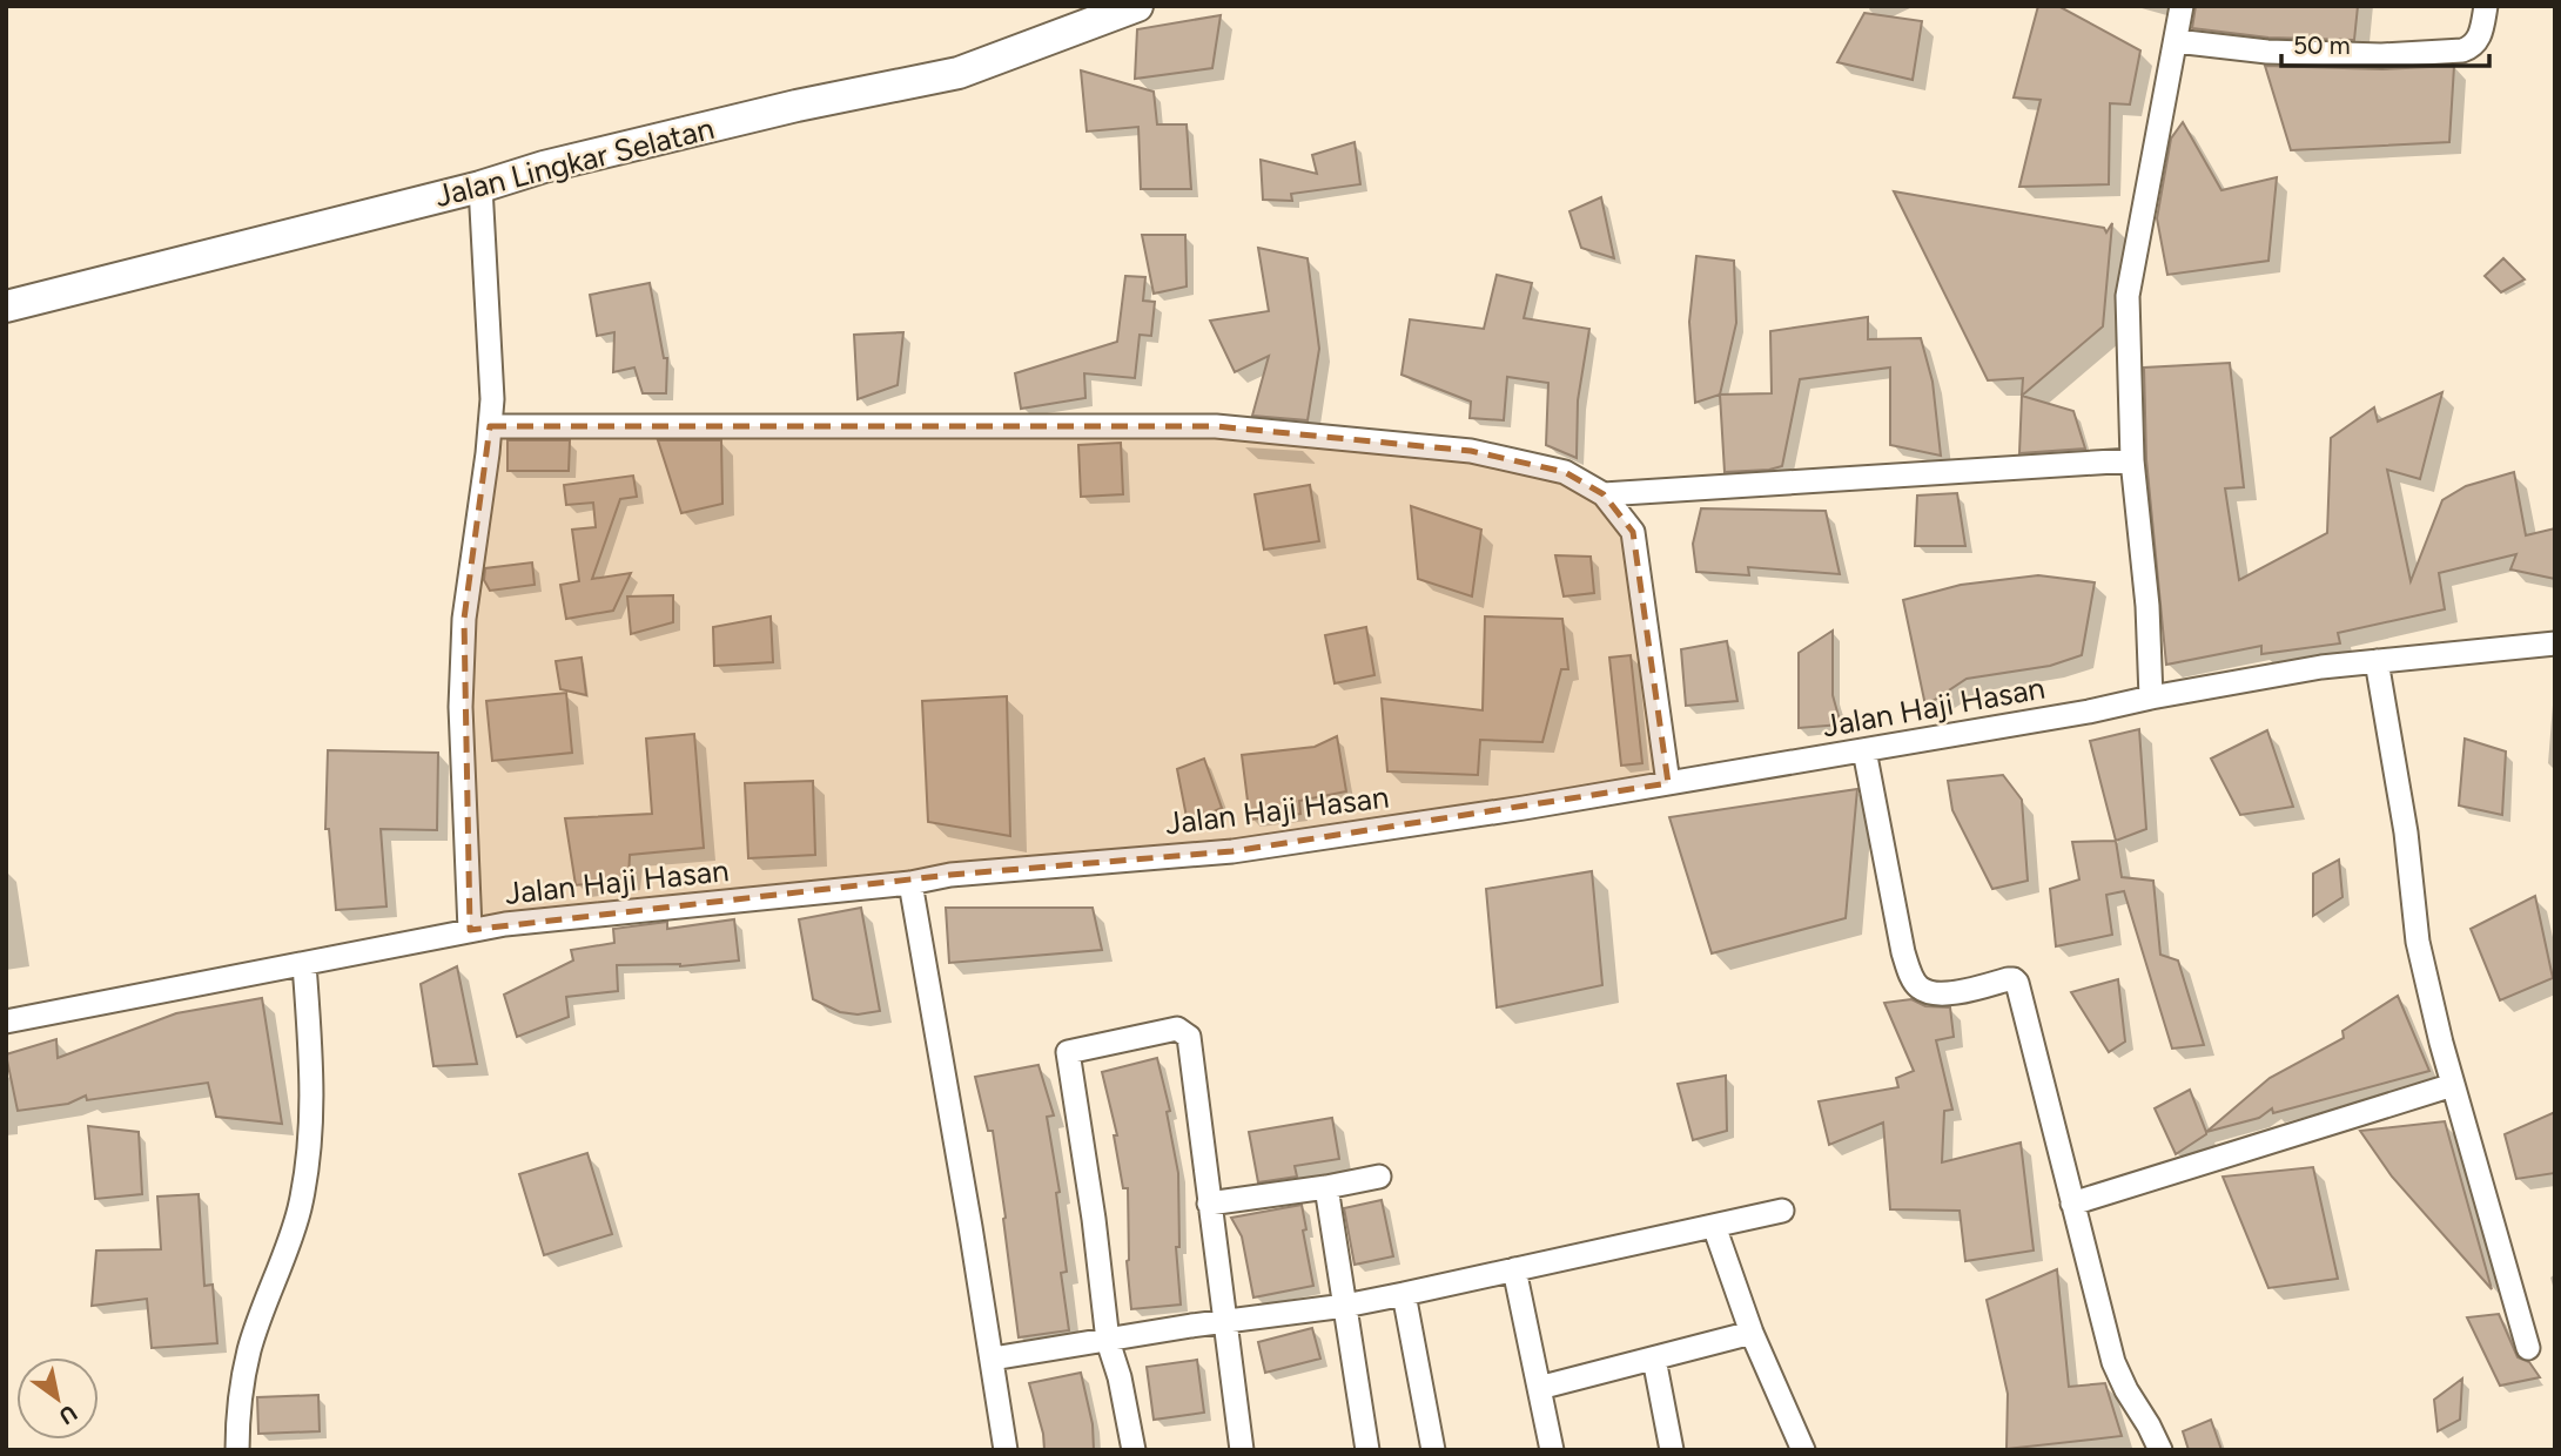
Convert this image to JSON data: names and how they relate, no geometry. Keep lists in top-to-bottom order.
{
  "streets": {
    "street": ["Jalan Lingkar Selatan", "Jalan Haji Hasan"]
  },
  "scale_bar": "50 m",
  "north": "bottom right"
}
